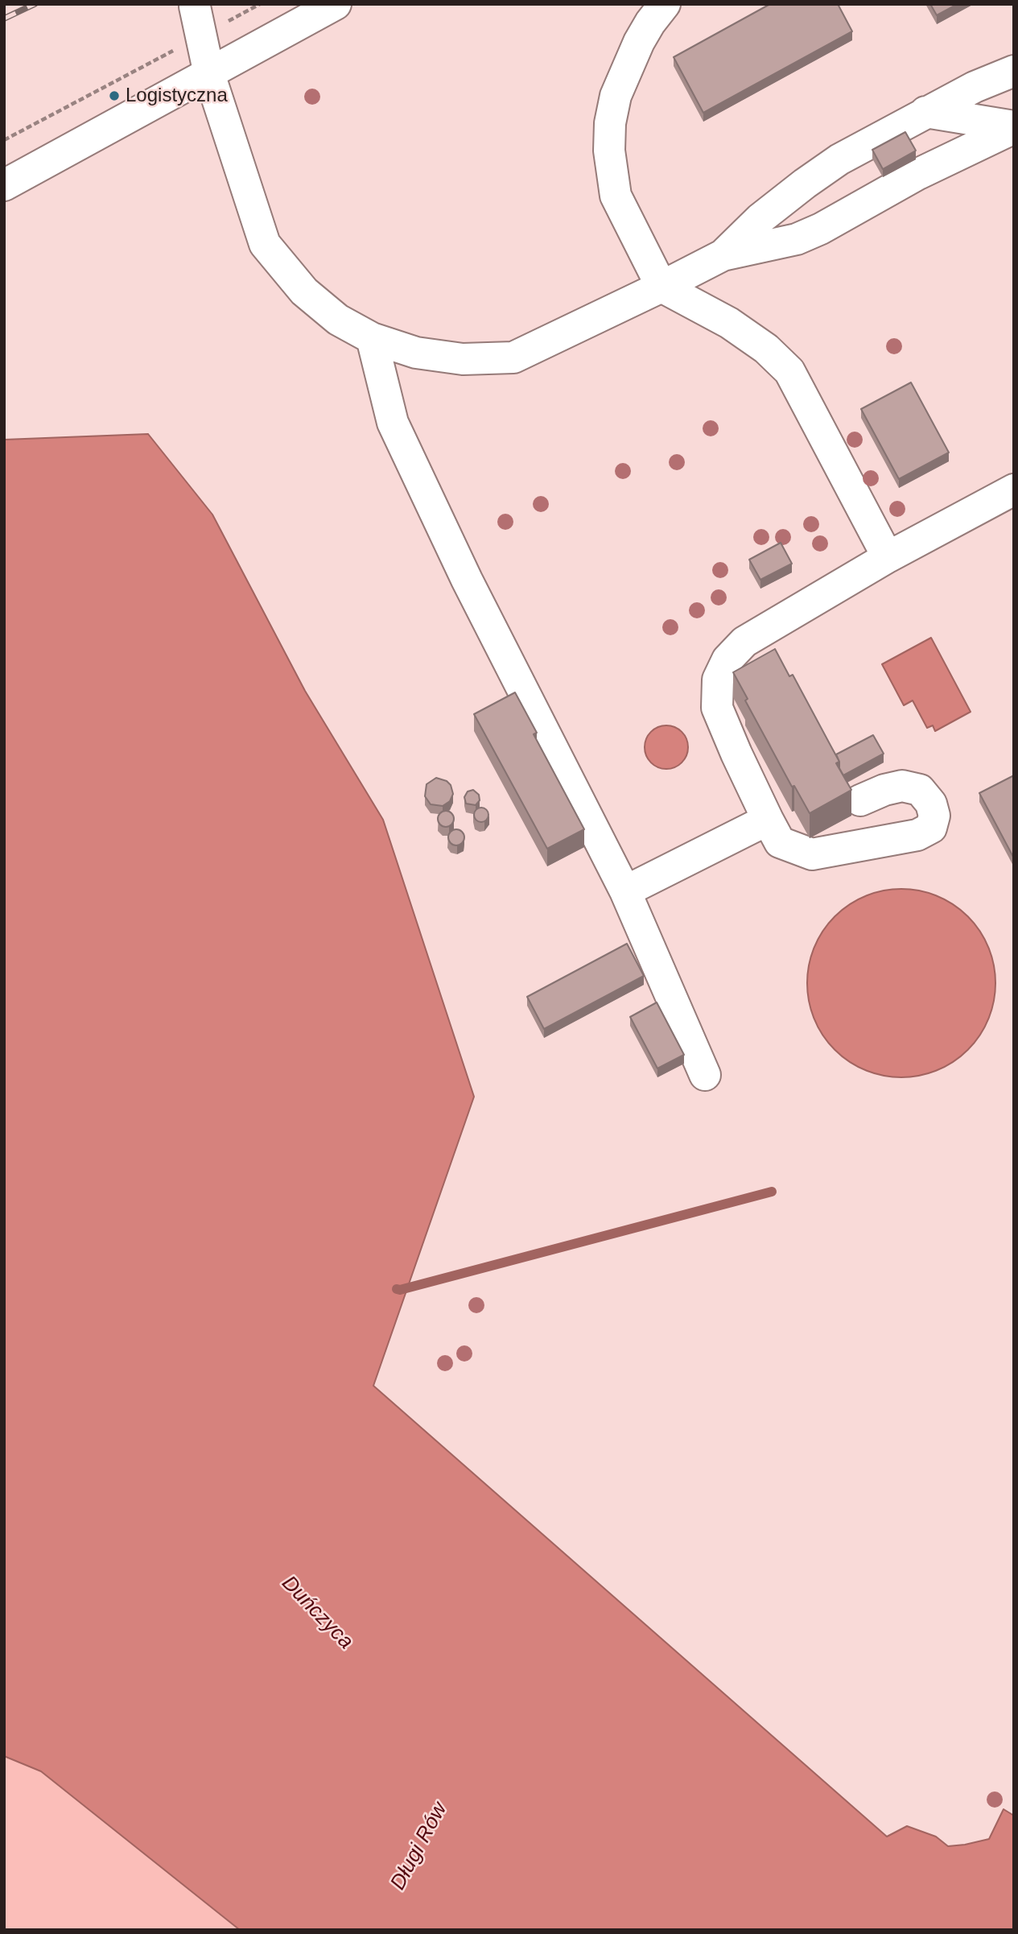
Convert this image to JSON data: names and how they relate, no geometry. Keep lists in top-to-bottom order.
{
  "water": ["Duńczyca", "Długi Rów"],
  "places": ["Logistyczna"]
}
